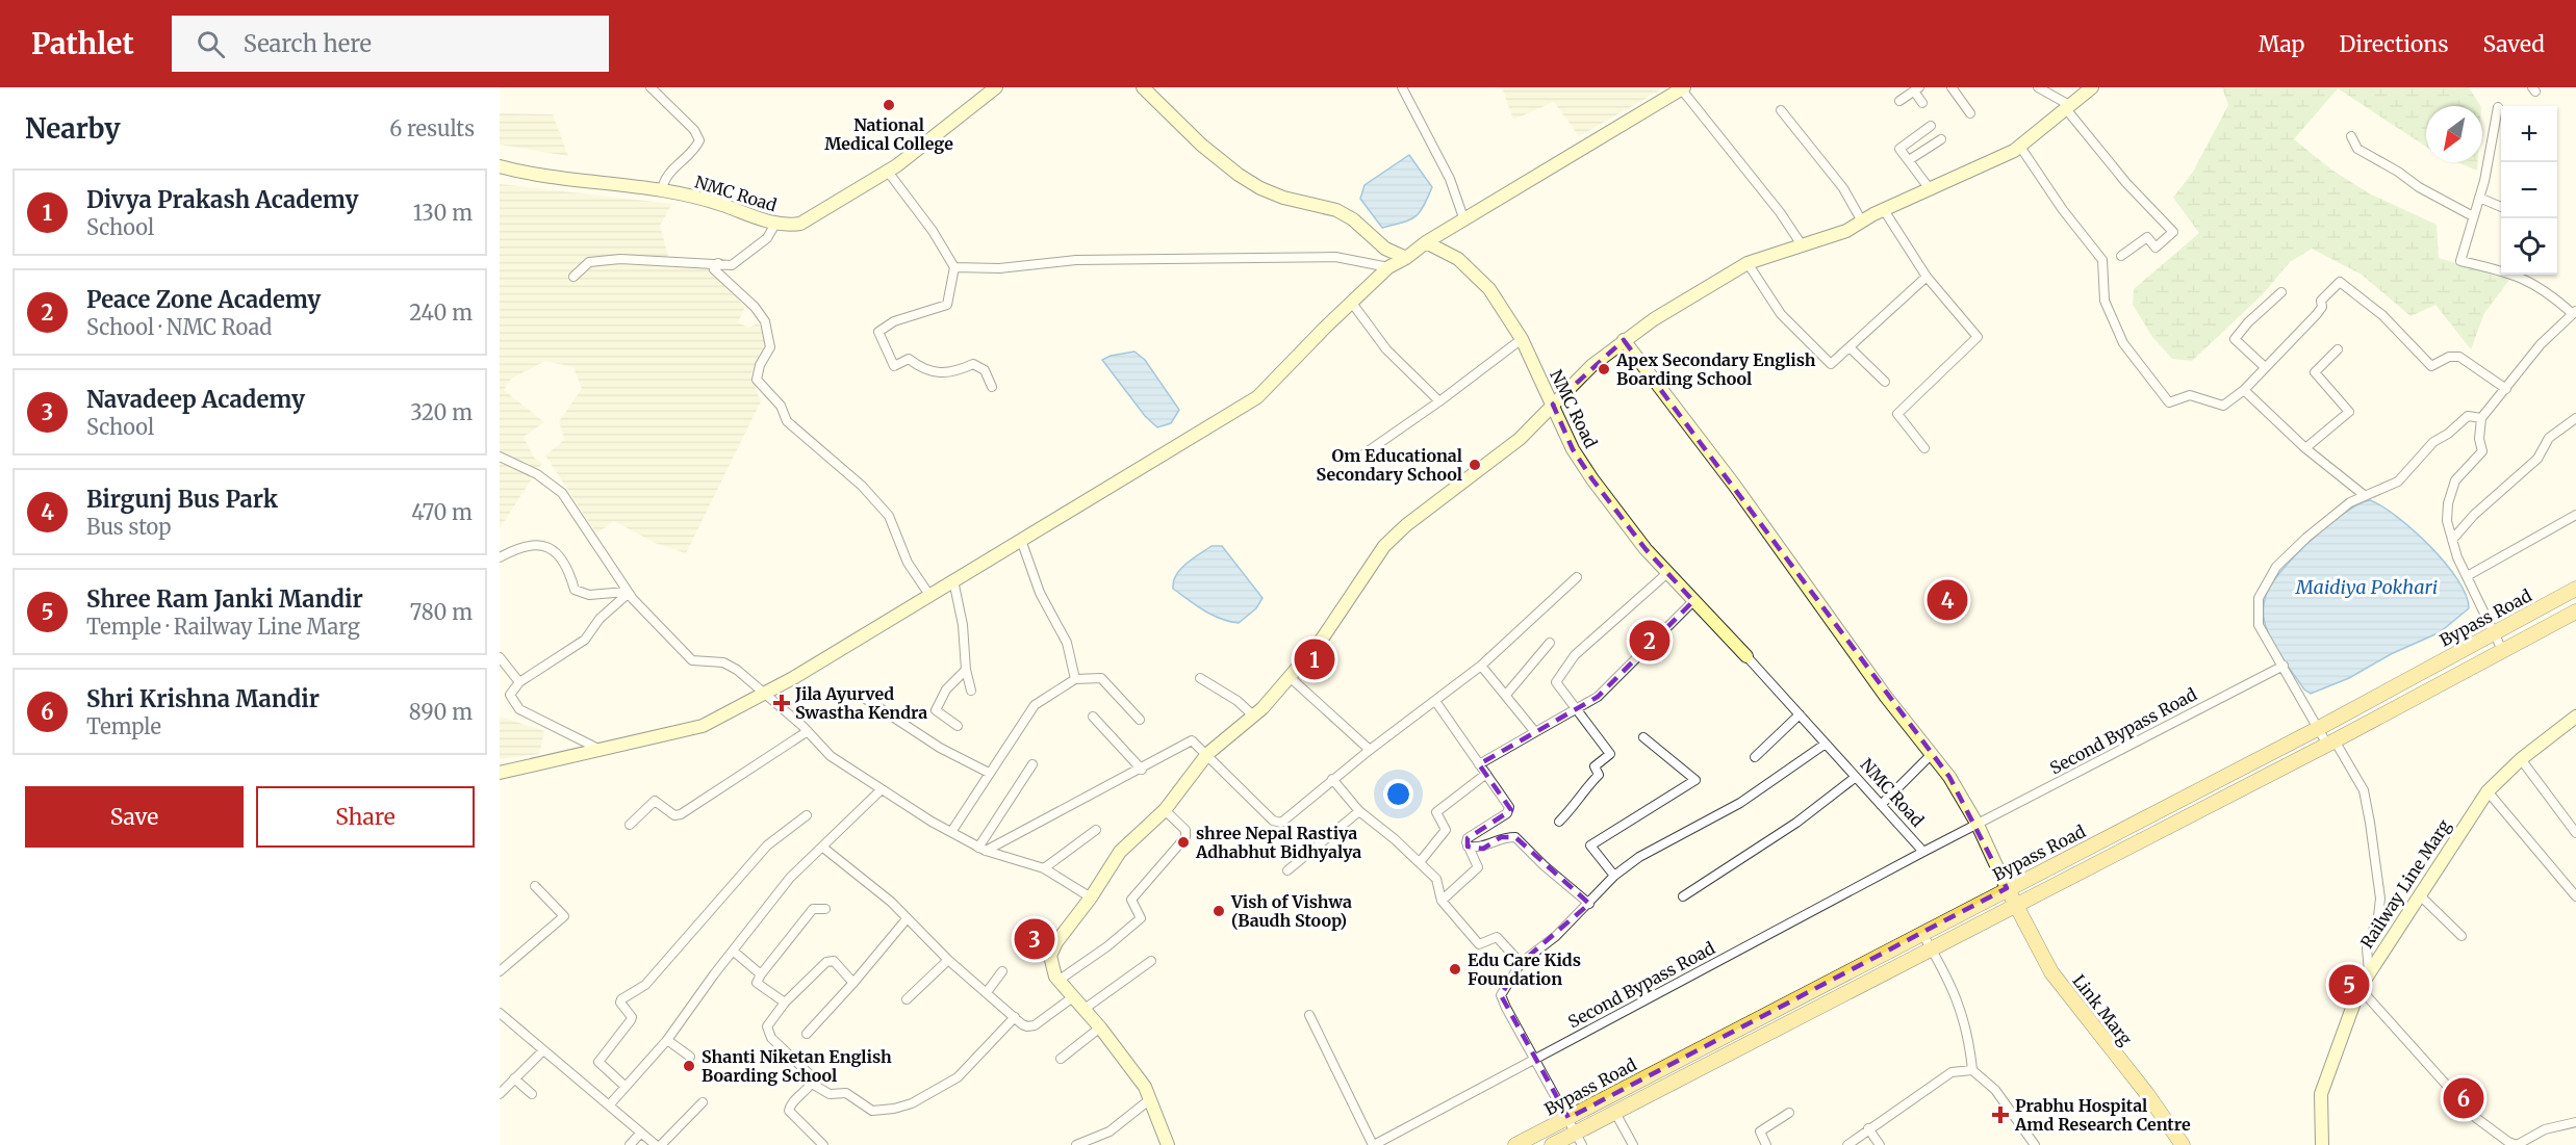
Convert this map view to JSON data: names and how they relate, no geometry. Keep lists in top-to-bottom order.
{
  "streets": {
    "main road": ["Bypass Road", "Link Marg"],
    "street": ["NMC Road", "Second Bypass Road", "Railway Line Marg"]
  },
  "crossings": [
    ["NMC Road", "Second Bypass Road"],
    ["Bypass Road", "Link Marg"]
  ],
  "water": ["Maidiya Pokhari"],
  "places": {
    "other": [
      "National Medical College",
      "Apex Secondary English Boarding School",
      "Om Educational Secondary School",
      "shree Nepal Rastiya Adhabhut Bidhyalya",
      "Vish of Vishwa (Baudh Stoop)",
      "Edu Care Kids Foundation",
      "Shanti Niketan English Boarding School"
    ],
    "health": ["Jila Ayurved Swastha Kendra", "Prabhu Hospital Amd Research Centre"]
  },
  "north": "bottom left",
  "page": {
    "header": "Pathlet",
    "search": "Search here",
    "nav": ["Map", "Directions", "Saved"],
    "heading": ["Nearby", "6 results"],
    "map_buttons": ["+", "−"],
    "list": [
      {
        "mark": "1",
        "name": "Divya Prakash Academy",
        "note": "School",
        "value": "130 m"
      },
      {
        "mark": "2",
        "name": "Peace Zone Academy",
        "note": "School · NMC Road",
        "value": "240 m"
      },
      {
        "mark": "3",
        "name": "Navadeep Academy",
        "note": "School",
        "value": "320 m"
      },
      {
        "mark": "4",
        "name": "Birgunj Bus Park",
        "note": "Bus stop",
        "value": "470 m"
      },
      {
        "mark": "5",
        "name": "Shree Ram Janki Mandir",
        "note": "Temple · Railway Line Marg",
        "value": "780 m"
      },
      {
        "mark": "6",
        "name": "Shri Krishna Mandir",
        "note": "Temple",
        "value": "890 m"
      }
    ],
    "pins": [
      "4",
      "2",
      "1",
      "3",
      "5",
      "6"
    ],
    "buttons": ["Save", "Share"]
  }
}
